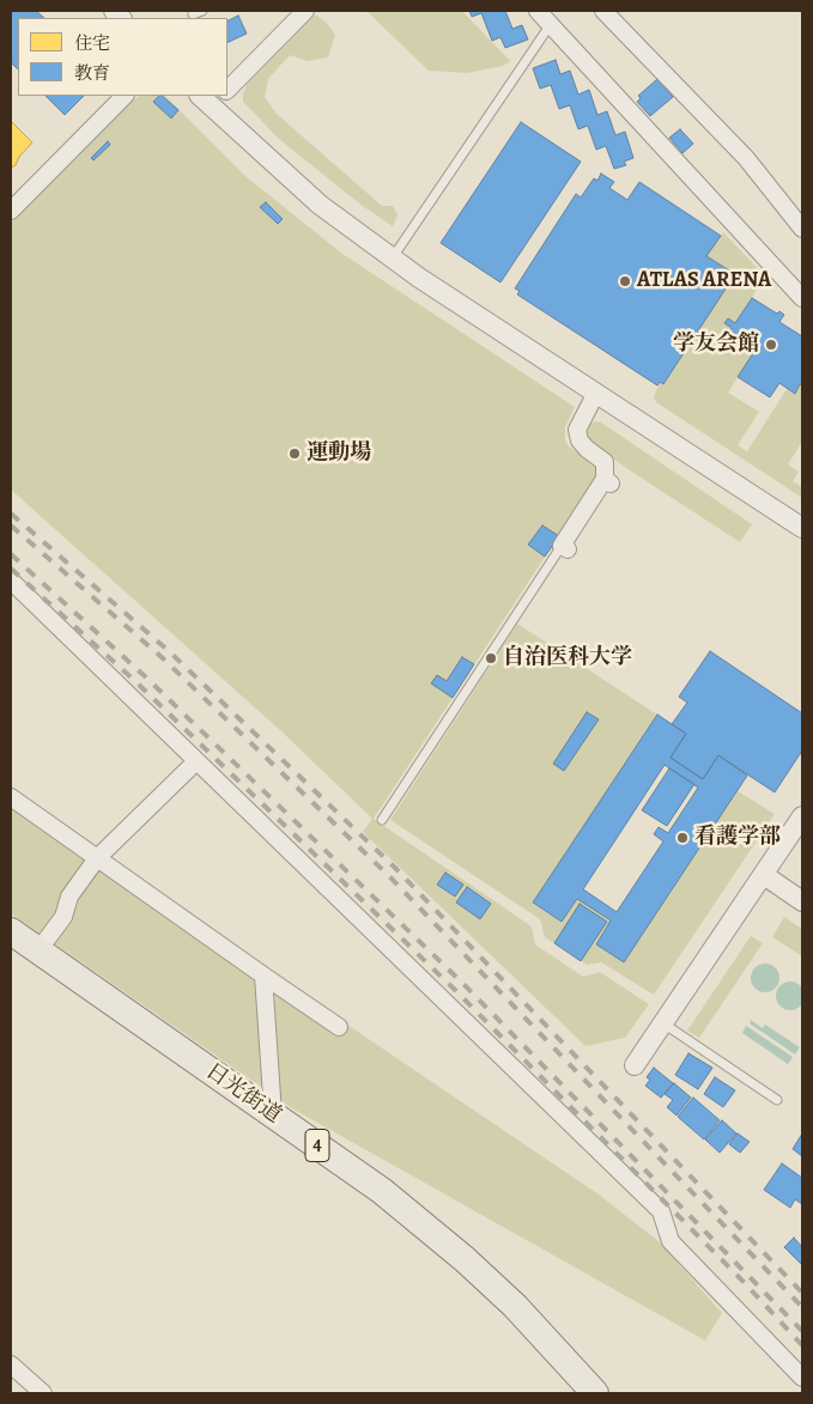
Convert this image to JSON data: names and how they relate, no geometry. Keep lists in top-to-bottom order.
{
  "streets": {
    "highway": ["日光街道", "4"]
  },
  "places": [
    "ATLAS ARENA",
    "学友会館",
    "運動場",
    "自治医科大学",
    "看護学部"
  ],
  "legend": ["住宅", "教育"]
}
